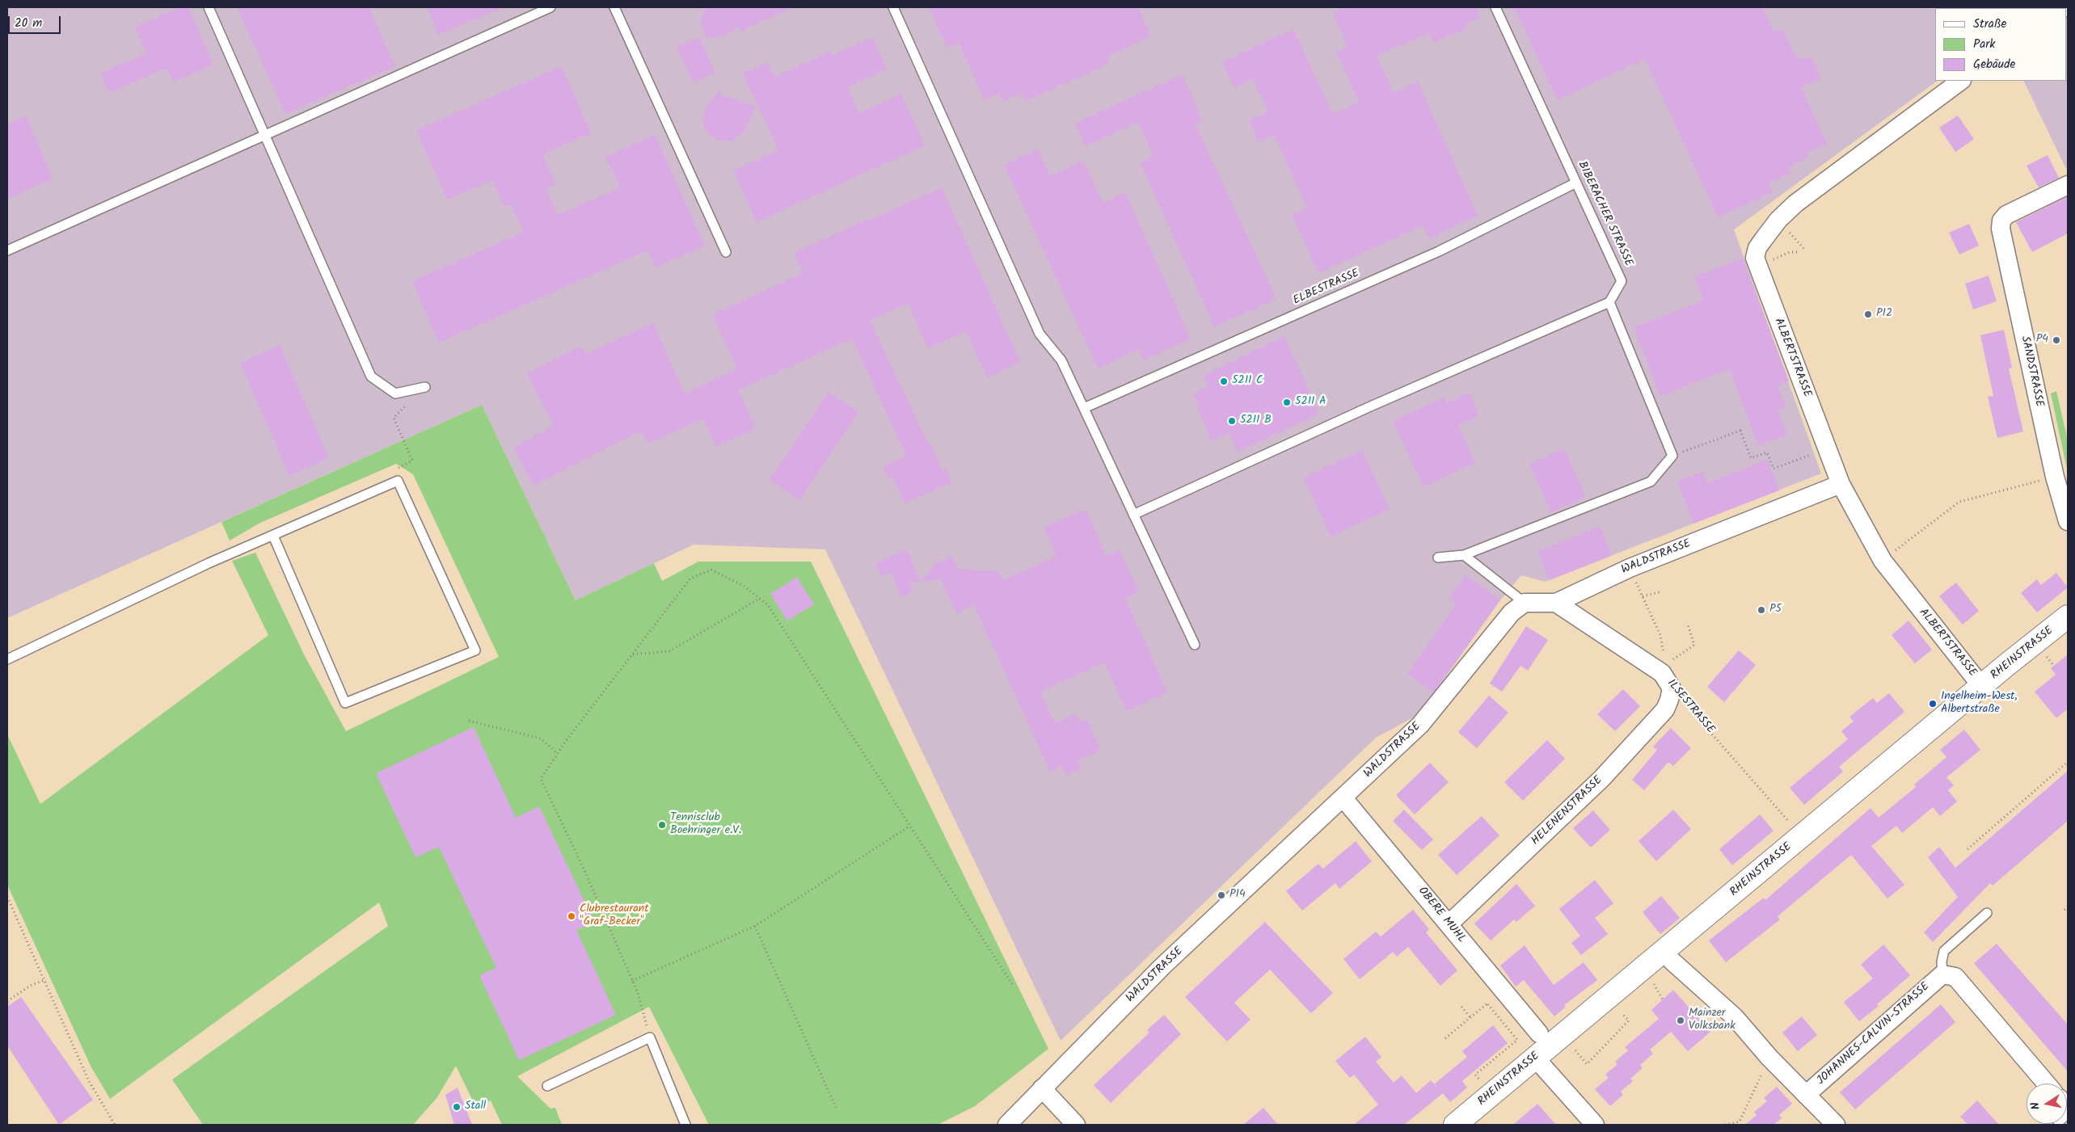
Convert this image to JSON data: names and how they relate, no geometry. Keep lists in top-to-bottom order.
{
  "streets": {
    "main road": ["RHEINSTRASSE"],
    "street": [
      "ALBERTSTRASSE",
      "SANDSTRASSE",
      "WALDSTRASSE",
      "ILSESTRASSE",
      "HELENENSTRASSE",
      "OBERE MUHL",
      "JOHANNES-CALVIN-STRASSE"
    ],
    "lane": ["BIBERACHER STRASSE", "ELBESTRASSE"]
  },
  "crossings": [
    ["BIBERACHER STRASSE", "ELBESTRASSE"],
    ["ALBERTSTRASSE", "WALDSTRASSE"],
    ["ALBERTSTRASSE", "RHEINSTRASSE"],
    ["WALDSTRASSE", "ILSESTRASSE"],
    ["WALDSTRASSE", "OBERE MUHL"],
    ["RHEINSTRASSE", "ILSESTRASSE"],
    ["ILSESTRASSE", "HELENENSTRASSE"],
    ["HELENENSTRASSE", "OBERE MUHL"]
  ],
  "places": [
    "P12",
    "P4",
    "5211 C",
    "5211 A",
    "5211 B",
    "P5",
    "Ingelheim-West, Albertstraße",
    "Tennisclub Boehringer e.V.",
    "P14",
    "Clubrestaurant \"Graf-Becker\"",
    "Mainzer Volksbank",
    "Stall"
  ],
  "legend": ["Straße", "Park", "Gebäude"],
  "scale_bar": "20 m",
  "north": "left"
}
